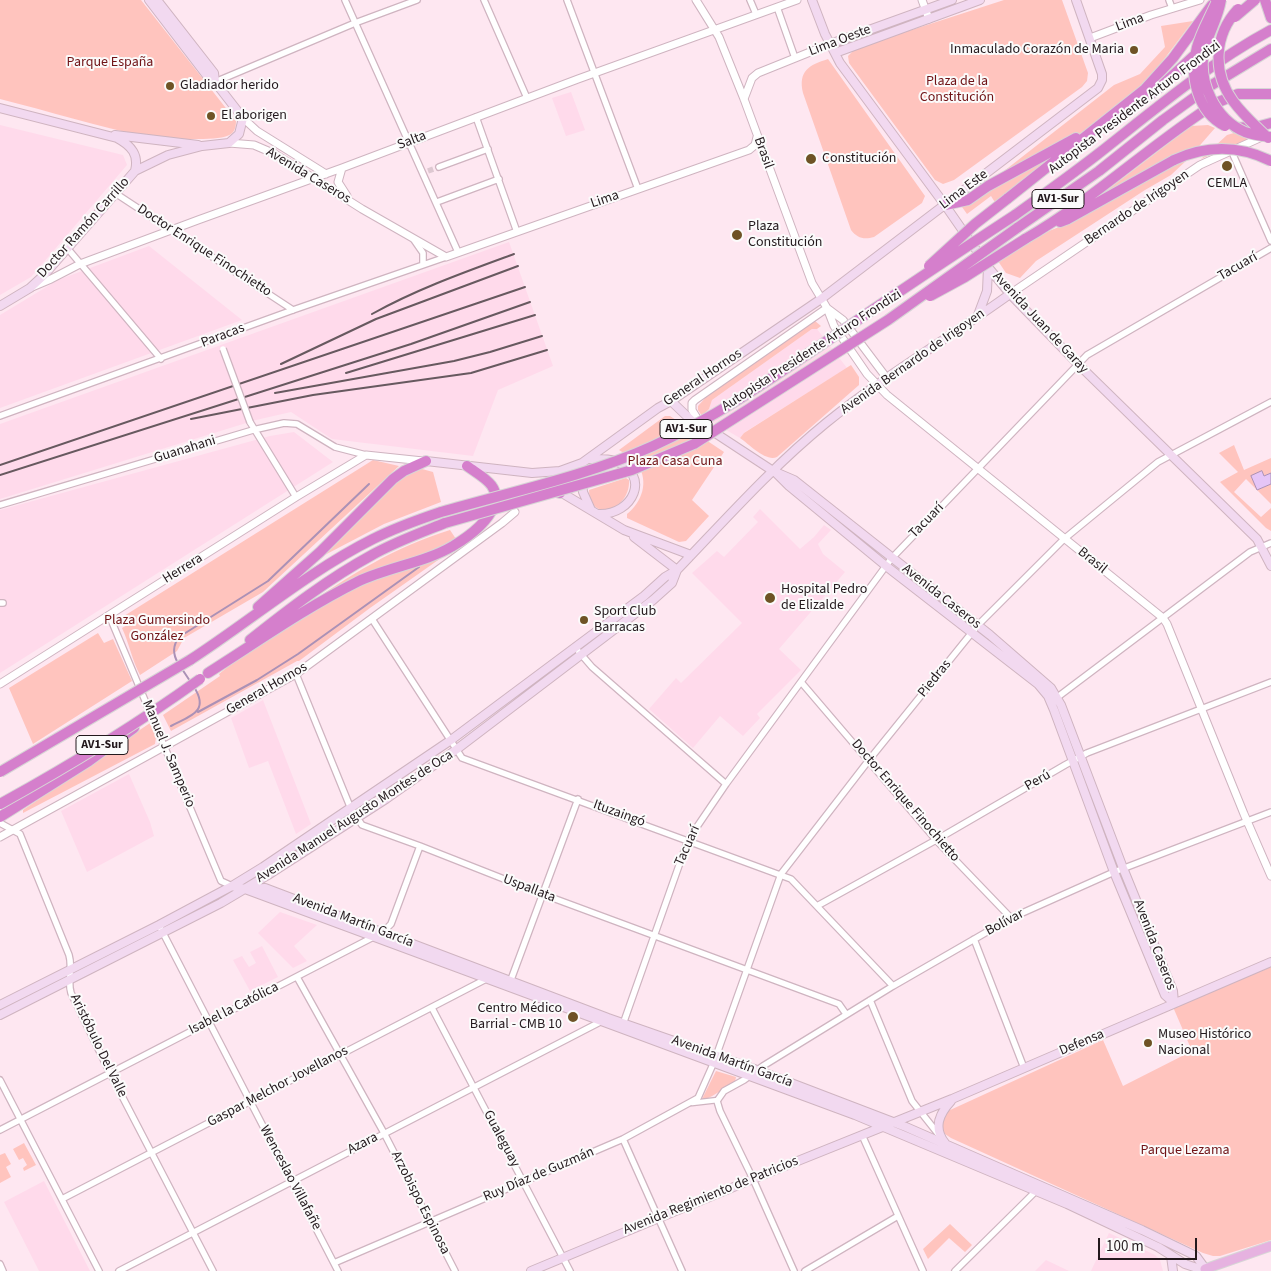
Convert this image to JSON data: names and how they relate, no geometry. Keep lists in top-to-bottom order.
{
  "streets": {
    "highway": ["Autopista Presidente Arturo Frondizi", "AV1-Sur"],
    "main road": [
      "Lima Oeste",
      "Avenida Caseros",
      "Lima Este",
      "Doctor Ramón Carrillo",
      "Avenida Juan de Garay",
      "Avenida Bernardo de Irigoyen",
      "General Hornos",
      "Avenida Manuel Augusto Montes de Oca",
      "Avenida Martín García",
      "Defensa",
      "Avenida Regimiento de Patricios"
    ],
    "street": [
      "Lima",
      "Salta",
      "Brasil",
      "Bernardo de Irigoyen",
      "Doctor Enrique Finochietto",
      "Tacuarí",
      "Paracas",
      "Guanahani",
      "Herrera",
      "Piedras",
      "Manuel J. Samperio",
      "Perú",
      "Ituzaingó",
      "Uspallata",
      "Bolívar",
      "Isabel la Católica",
      "Aristóbulo Del Valle",
      "Gaspar Melchor Jovellanos",
      "Gualeguay",
      "Azara",
      "Ruy Díaz de Guzmán",
      "Wenceslao Villafañe",
      "Arzobispo Espinosa"
    ]
  },
  "crossings": [
    ["Lima", "Brasil"],
    ["Lima", "Avenida Caseros"],
    ["Lima", "Lima Este"],
    ["Lima", "Paracas"],
    ["Lima Oeste", "Brasil"],
    ["Lima Oeste", "Avenida Juan de Garay"],
    ["Salta", "Brasil"],
    ["Salta", "Avenida Caseros"],
    ["Salta", "Doctor Ramón Carrillo"],
    ["Salta", "Doctor Enrique Finochietto"],
    ["Brasil", "Lima Este"],
    ["Brasil", "Tacuarí"],
    ["Brasil", "Avenida Bernardo de Irigoyen"],
    ["Brasil", "General Hornos"],
    ["Brasil", "Piedras"],
    ["Brasil", "Perú"],
    ["Brasil", "Bolívar"],
    ["Avenida Caseros", "Doctor Ramón Carrillo"],
    ["Avenida Caseros", "Tacuarí"],
    ["Avenida Caseros", "Paracas"],
    ["Avenida Caseros", "Avenida Bernardo de Irigoyen"],
    ["Avenida Caseros", "General Hornos"],
    ["Avenida Caseros", "Piedras"],
    ["Avenida Caseros", "Perú"],
    ["Avenida Caseros", "Avenida Manuel Augusto Montes de Oca"],
    ["Avenida Caseros", "Bolívar"],
    ["Avenida Caseros", "Defensa"],
    ["Lima Este", "Avenida Juan de Garay"],
    ["Lima Este", "General Hornos"],
    ["Bernardo de Irigoyen", "Avenida Juan de Garay"],
    ["Bernardo de Irigoyen", "Avenida Bernardo de Irigoyen"],
    ["Doctor Ramón Carrillo", "Doctor Enrique Finochietto"],
    ["Doctor Enrique Finochietto", "Tacuarí"],
    ["Doctor Enrique Finochietto", "Paracas"],
    ["Doctor Enrique Finochietto", "Piedras"],
    ["Doctor Enrique Finochietto", "Perú"],
    ["Doctor Enrique Finochietto", "Bolívar"],
    ["Tacuarí", "Avenida Juan de Garay"],
    ["Tacuarí", "Ituzaingó"],
    ["Tacuarí", "Uspallata"],
    ["Tacuarí", "Avenida Martín García"],
    ["Avenida Juan de Garay", "Avenida Bernardo de Irigoyen"],
    ["Avenida Juan de Garay", "Piedras"],
    ["Avenida Bernardo de Irigoyen", "Avenida Manuel Augusto Montes de Oca"],
    ["General Hornos", "Manuel J. Samperio"],
    ["General Hornos", "Ituzaingó"],
    ["Guanahani", "Herrera"],
    ["Herrera", "Manuel J. Samperio"],
    ["Piedras", "Ituzaingó"],
    ["Piedras", "Uspallata"],
    ["Piedras", "Avenida Martín García"],
    ["Piedras", "Ruy Díaz de Guzmán"],
    ["Manuel J. Samperio", "Avenida Manuel Augusto Montes de Oca"],
    ["Manuel J. Samperio", "Avenida Martín García"],
    ["Perú", "Ituzaingó"],
    ["Ituzaingó", "Avenida Manuel Augusto Montes de Oca"],
    ["Ituzaingó", "Bolívar"],
    ["Avenida Manuel Augusto Montes de Oca", "Uspallata"],
    ["Avenida Manuel Augusto Montes de Oca", "Avenida Martín García"],
    ["Avenida Manuel Augusto Montes de Oca", "Aristóbulo Del Valle"],
    ["Avenida Manuel Augusto Montes de Oca", "Wenceslao Villafañe"],
    ["Uspallata", "Bolívar"],
    ["Avenida Martín García", "Bolívar"],
    ["Avenida Martín García", "Isabel la Católica"],
    ["Avenida Martín García", "Defensa"],
    ["Avenida Martín García", "Gaspar Melchor Jovellanos"],
    ["Avenida Martín García", "Azara"],
    ["Avenida Martín García", "Ruy Díaz de Guzmán"],
    ["Avenida Martín García", "Avenida Regimiento de Patricios"],
    ["Isabel la Católica", "Aristóbulo Del Valle"],
    ["Isabel la Católica", "Wenceslao Villafañe"],
    ["Isabel la Católica", "Arzobispo Espinosa"],
    ["Defensa", "Avenida Regimiento de Patricios"],
    ["Aristóbulo Del Valle", "Gaspar Melchor Jovellanos"],
    ["Aristóbulo Del Valle", "Azara"],
    ["Gaspar Melchor Jovellanos", "Gualeguay"],
    ["Gaspar Melchor Jovellanos", "Wenceslao Villafañe"],
    ["Gaspar Melchor Jovellanos", "Arzobispo Espinosa"],
    ["Gualeguay", "Azara"],
    ["Gualeguay", "Ruy Díaz de Guzmán"],
    ["Gualeguay", "Avenida Regimiento de Patricios"],
    ["Azara", "Wenceslao Villafañe"],
    ["Azara", "Arzobispo Espinosa"],
    ["Ruy Díaz de Guzmán", "Wenceslao Villafañe"],
    ["Ruy Díaz de Guzmán", "Arzobispo Espinosa"]
  ],
  "parks": [
    "Parque España",
    "Plaza de la Constitución",
    "Plaza Casa Cuna",
    "Plaza Gumersindo González",
    "Parque Lezama"
  ],
  "places": [
    "Inmaculado Corazón de Maria",
    "Gladiador herido",
    "El aborigen",
    "Constitución",
    "CEMLA",
    "Plaza Constitución",
    "Hospital Pedro de Elizalde",
    "Sport Club Barracas",
    "Centro Médico Barrial - CMB 10",
    "Museo Histórico Nacional"
  ],
  "scale_bar": "100 m"
}
